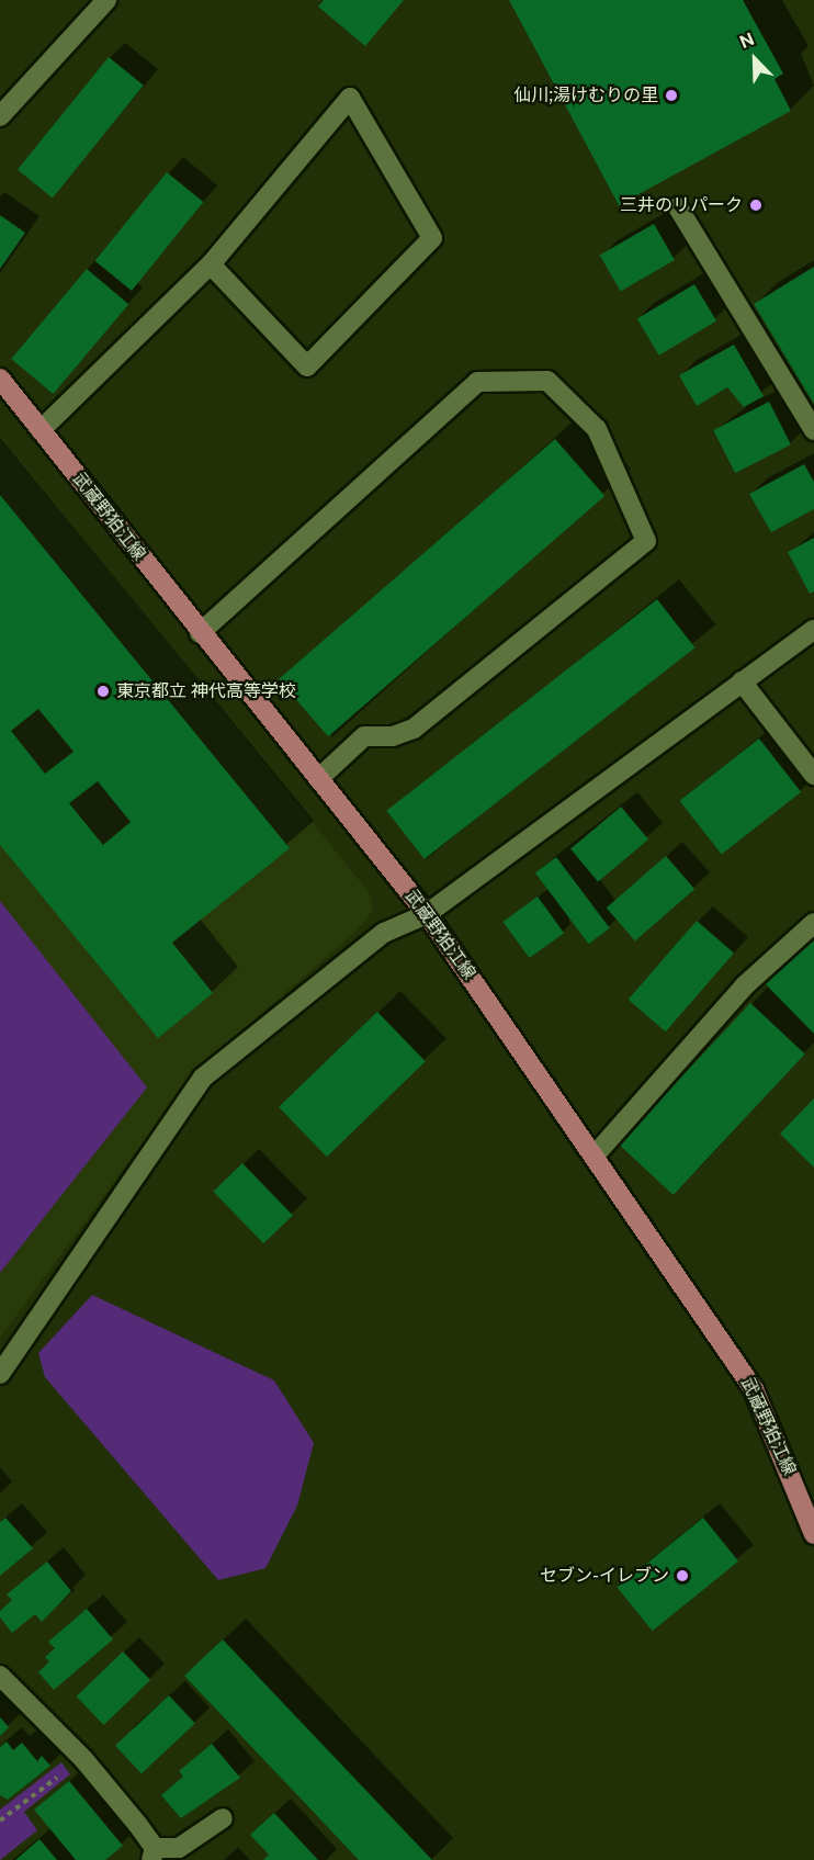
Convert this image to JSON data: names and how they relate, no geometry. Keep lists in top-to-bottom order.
{
  "streets": {
    "main road": ["武蔵野狛江線"]
  },
  "places": [
    "仙川;湯けむりの里",
    "三井のリパーク",
    "東京都立 神代高等学校",
    "セブン-イレブン"
  ],
  "north": "top left"
}
